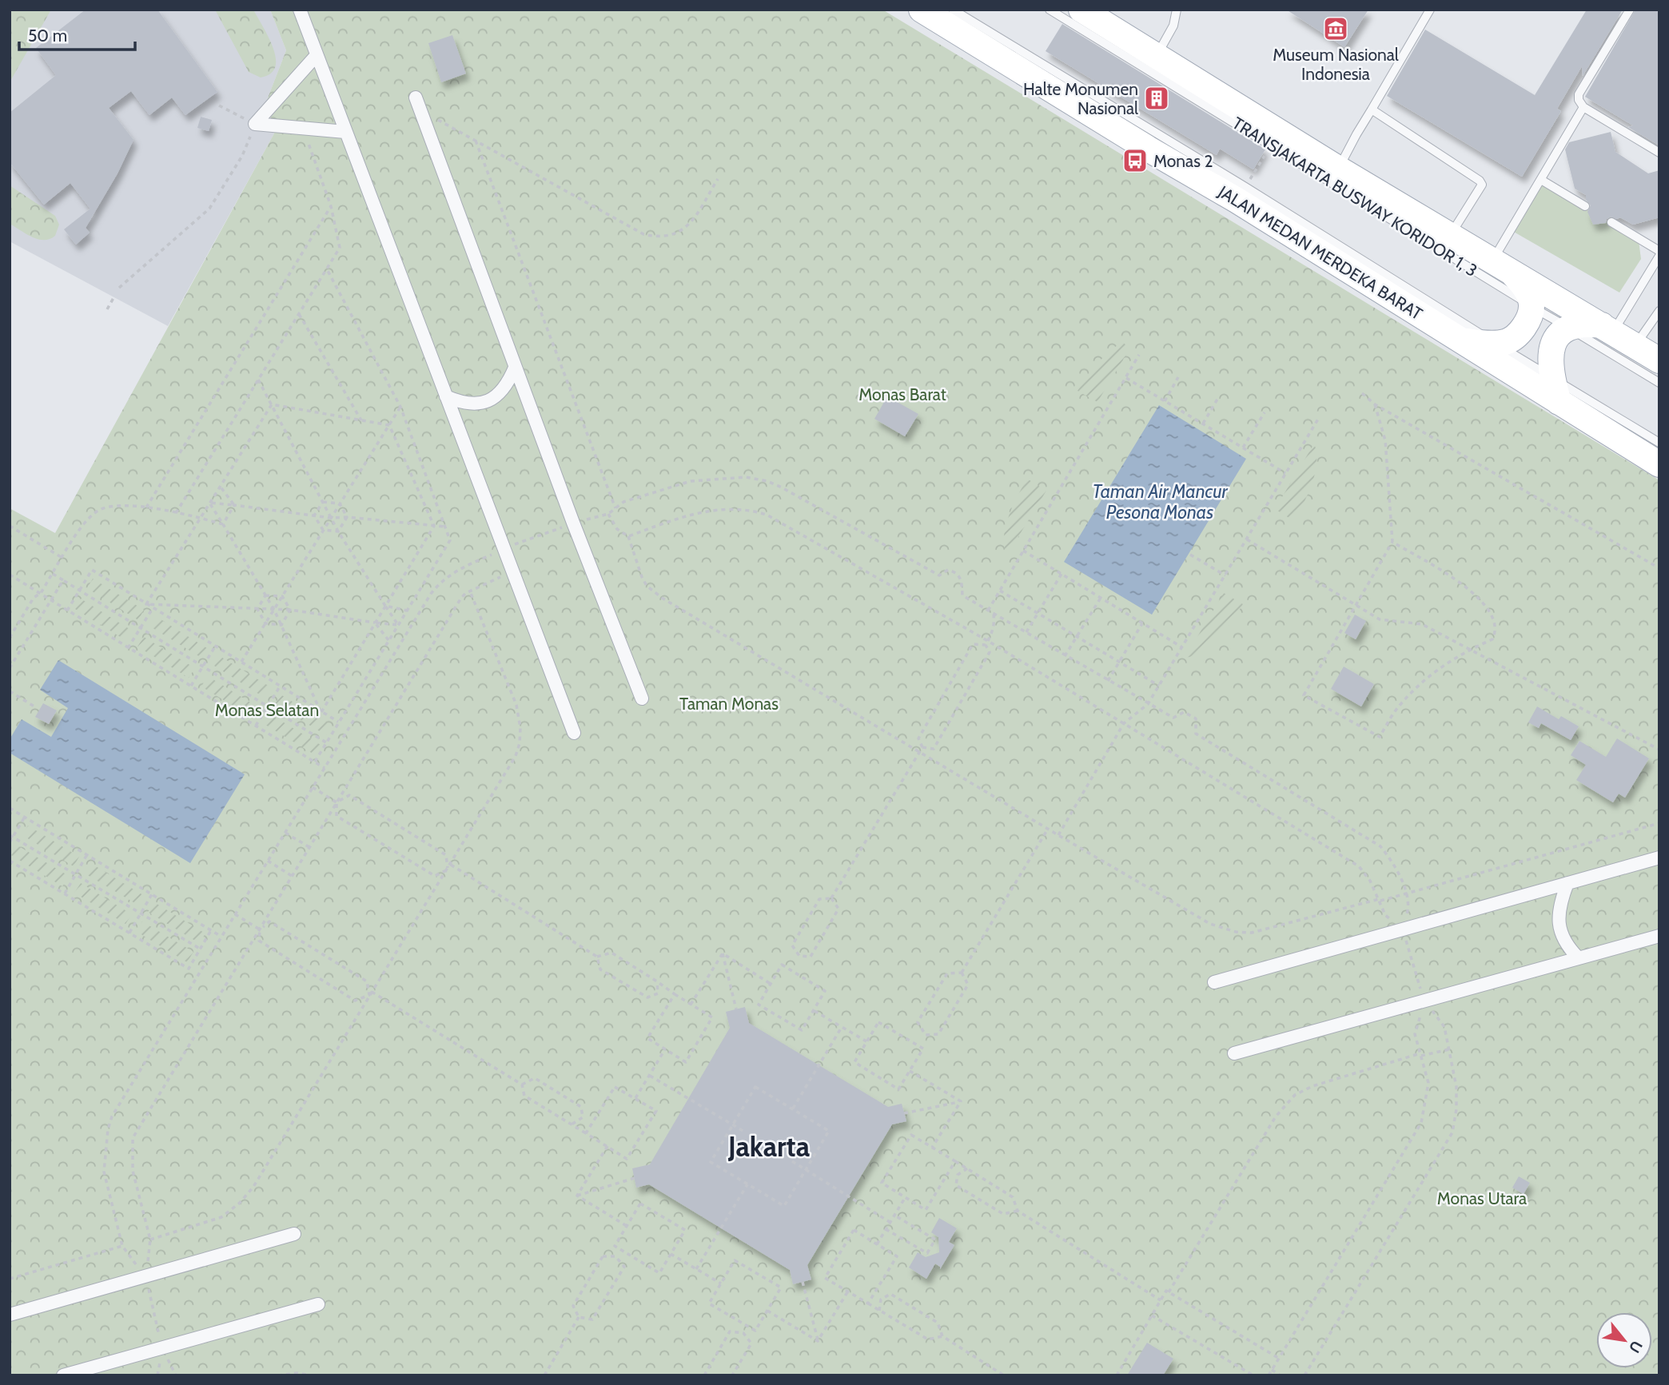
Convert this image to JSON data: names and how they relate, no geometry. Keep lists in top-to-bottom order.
{
  "streets": {
    "main road": ["JALAN MEDAN MERDEKA BARAT"],
    "lane": ["TRANSJAKARTA BUSWAY KORIDOR 1, 3"]
  },
  "districts": ["Jakarta"],
  "water": ["Taman Air Mancur Pesona Monas"],
  "parks": [
    "Monas Barat",
    "Taman Monas",
    "Monas Selatan",
    "Monas Utara"
  ],
  "places": {
    "museum": ["Museum Nasional Indonesia"],
    "building": ["Halte Monumen Nasional"],
    "bus stop": ["Monas 2"]
  },
  "scale_bar": "50 m",
  "north": "bottom right"
}
